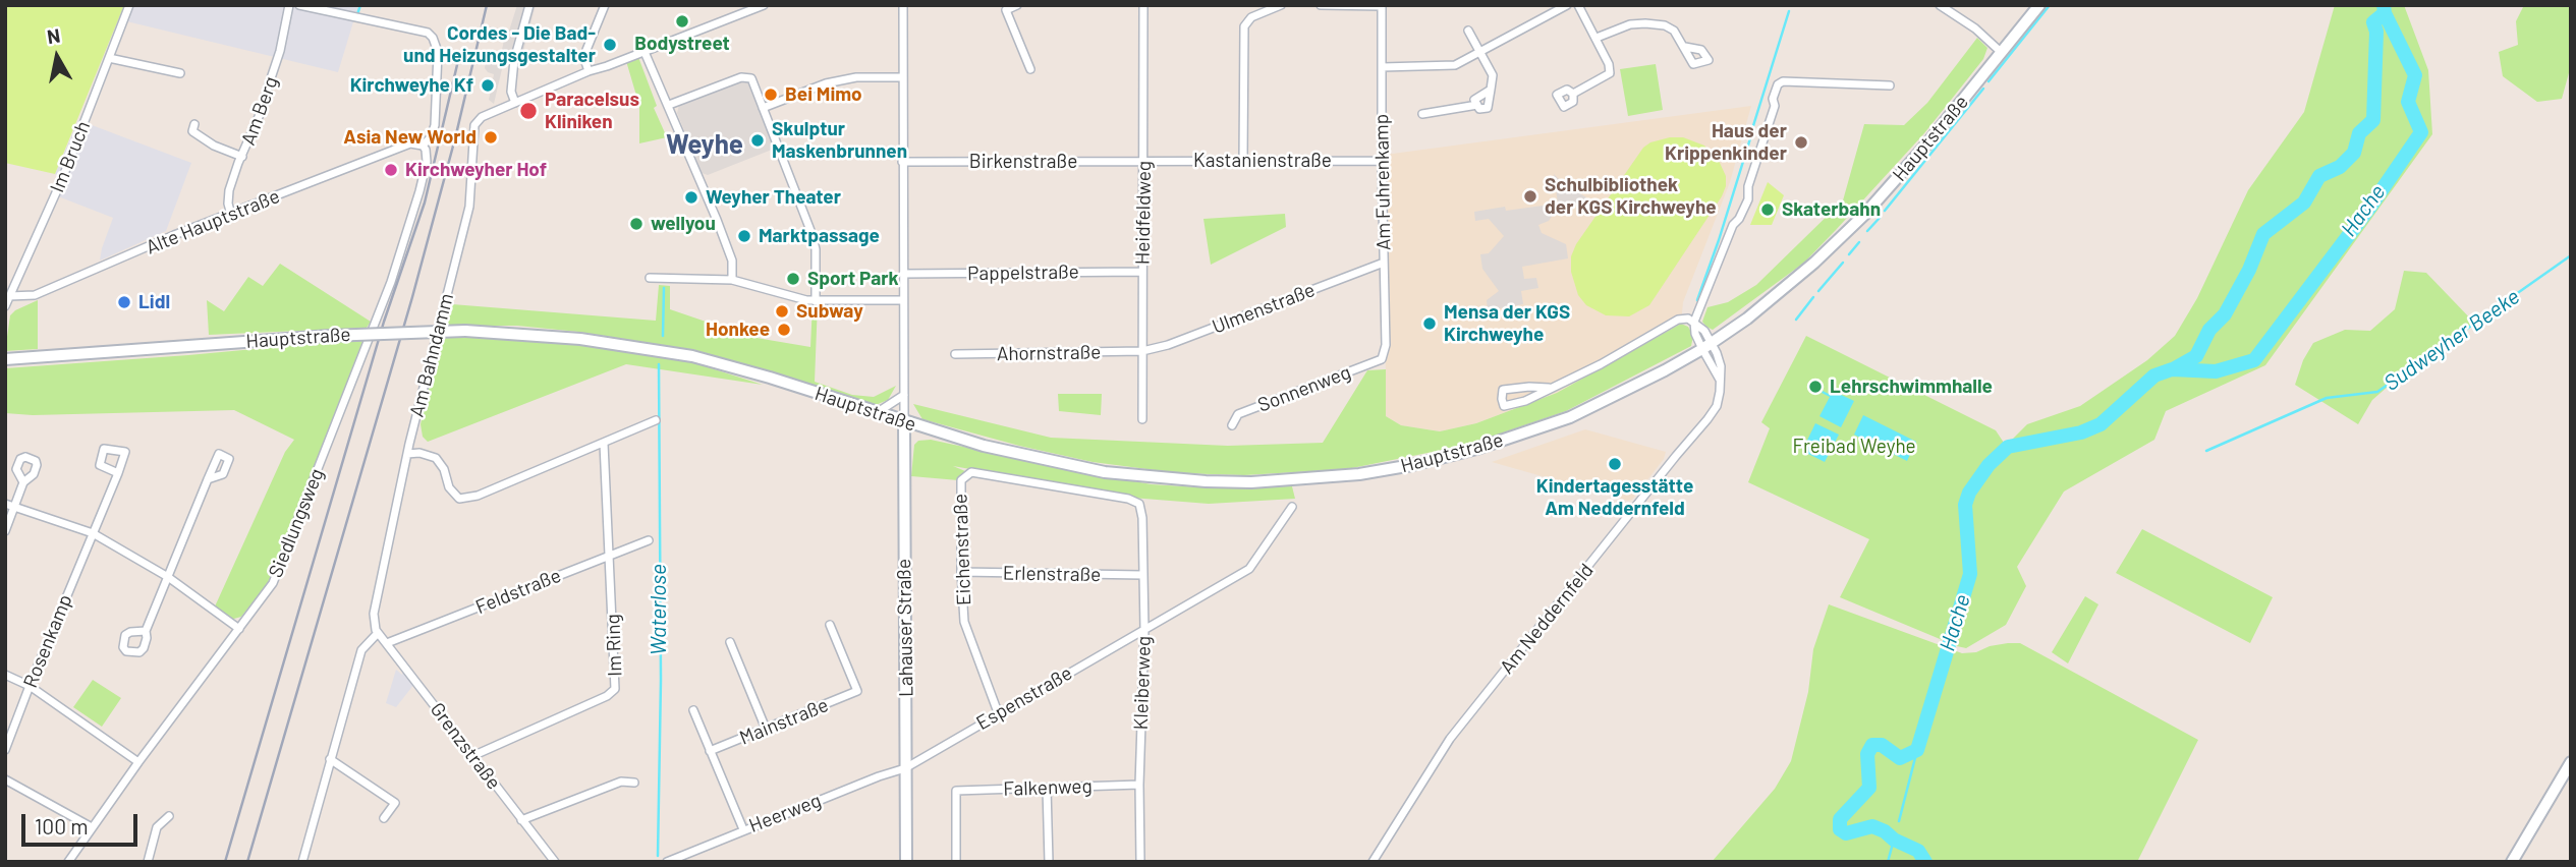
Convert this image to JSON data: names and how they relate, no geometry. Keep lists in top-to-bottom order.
{
  "streets": {
    "main road": ["Hauptstraße", "Lahauser Straße"],
    "street": [
      "Am Berg",
      "Im Bruch",
      "Kastanienstraße",
      "Birkenstraße",
      "Am Fuhrenkamp",
      "Heidfeldweg",
      "Alte Hauptstraße",
      "Pappelstraße",
      "Ulmenstraße",
      "Ahornstraße",
      "Am Bahndamm",
      "Sonnenweg",
      "Siedlungsweg",
      "Eichenstraße",
      "Erlenstraße",
      "Feldstraße",
      "Am Neddernfeld",
      "Rosenkamp",
      "Im Ring",
      "Kleiberweg",
      "Espenstraße",
      "Mainstraße",
      "Grenzstraße",
      "Falkenweg",
      "Heerweg"
    ]
  },
  "crossings": [
    ["Am Berg", "Alte Hauptstraße"],
    ["Hauptstraße", "Am Neddernfeld"],
    ["Hauptstraße", "Lahauser Straße"],
    ["Im Bruch", "Alte Hauptstraße"],
    ["Kastanienstraße", "Birkenstraße"],
    ["Kastanienstraße", "Am Fuhrenkamp"],
    ["Kastanienstraße", "Heidfeldweg"],
    ["Birkenstraße", "Heidfeldweg"],
    ["Birkenstraße", "Lahauser Straße"],
    ["Am Fuhrenkamp", "Ulmenstraße"],
    ["Am Fuhrenkamp", "Sonnenweg"],
    ["Heidfeldweg", "Pappelstraße"],
    ["Heidfeldweg", "Ulmenstraße"],
    ["Heidfeldweg", "Ahornstraße"],
    ["Alte Hauptstraße", "Siedlungsweg"],
    ["Pappelstraße", "Lahauser Straße"],
    ["Ulmenstraße", "Ahornstraße"],
    ["Am Bahndamm", "Grenzstraße"],
    ["Eichenstraße", "Erlenstraße"],
    ["Eichenstraße", "Kleiberweg"],
    ["Eichenstraße", "Espenstraße"],
    ["Erlenstraße", "Kleiberweg"],
    ["Feldstraße", "Im Ring"],
    ["Feldstraße", "Grenzstraße"],
    ["Lahauser Straße", "Espenstraße"],
    ["Lahauser Straße", "Heerweg"],
    ["Im Ring", "Grenzstraße"],
    ["Kleiberweg", "Espenstraße"],
    ["Kleiberweg", "Falkenweg"],
    ["Espenstraße", "Heerweg"]
  ],
  "districts": ["Weyhe"],
  "water": ["Hache", "Sudweyher Beeke", "Waterlose"],
  "parks": ["Freibad Weyhe"],
  "places": [
    "Bodystreet",
    "Cordes - Die Bad- und Heizungsgestalter",
    "Kirchweyhe Kf",
    "Bei Mimo",
    "Paracelsus Kliniken",
    "Asia New World",
    "Skulptur Maskenbrunnen",
    "Haus der Krippenkinder",
    "Kirchweyher Hof",
    "Schulbibliothek der KGS Kirchweyhe",
    "Weyher Theater",
    "Skaterbahn",
    "wellyou",
    "Marktpassage",
    "Sport Park",
    "Lidl",
    "Subway",
    "Mensa der KGS Kirchweyhe",
    "Honkee",
    "Lehrschwimmhalle",
    "Kindertagesstätte Am Neddernfeld"
  ],
  "scale_bar": "100 m",
  "north": "top"
}
